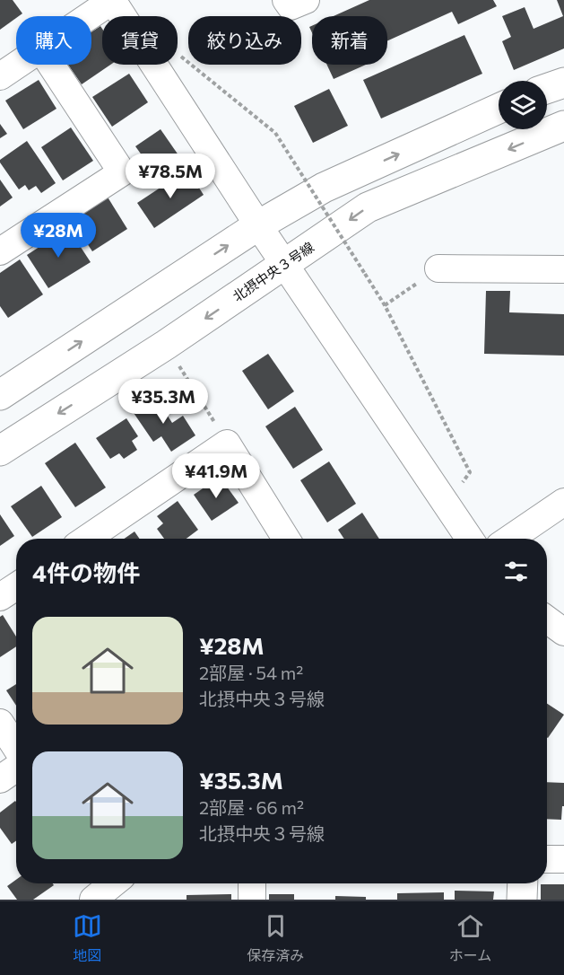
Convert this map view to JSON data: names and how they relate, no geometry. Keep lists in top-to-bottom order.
{
  "streets": {
    "street": ["北摂中央３号線"]
  },
  "page": {
    "chip": [
      "購入",
      "賃貸",
      "絞り込み",
      "新着"
    ],
    "price": [
      "¥78.5M",
      "¥28M",
      "¥35.3M",
      "¥41.9M"
    ],
    "heading": "4件の物件",
    "list": [
      {
        "name": "¥28M",
        "note": "2部屋 · 54 m² · 北摂中央３号線"
      },
      {
        "name": "¥35.3M",
        "note": "2部屋 · 66 m² · 北摂中央３号線"
      }
    ],
    "tabs": ["地図", "保存済み", "ホーム"]
  }
}
